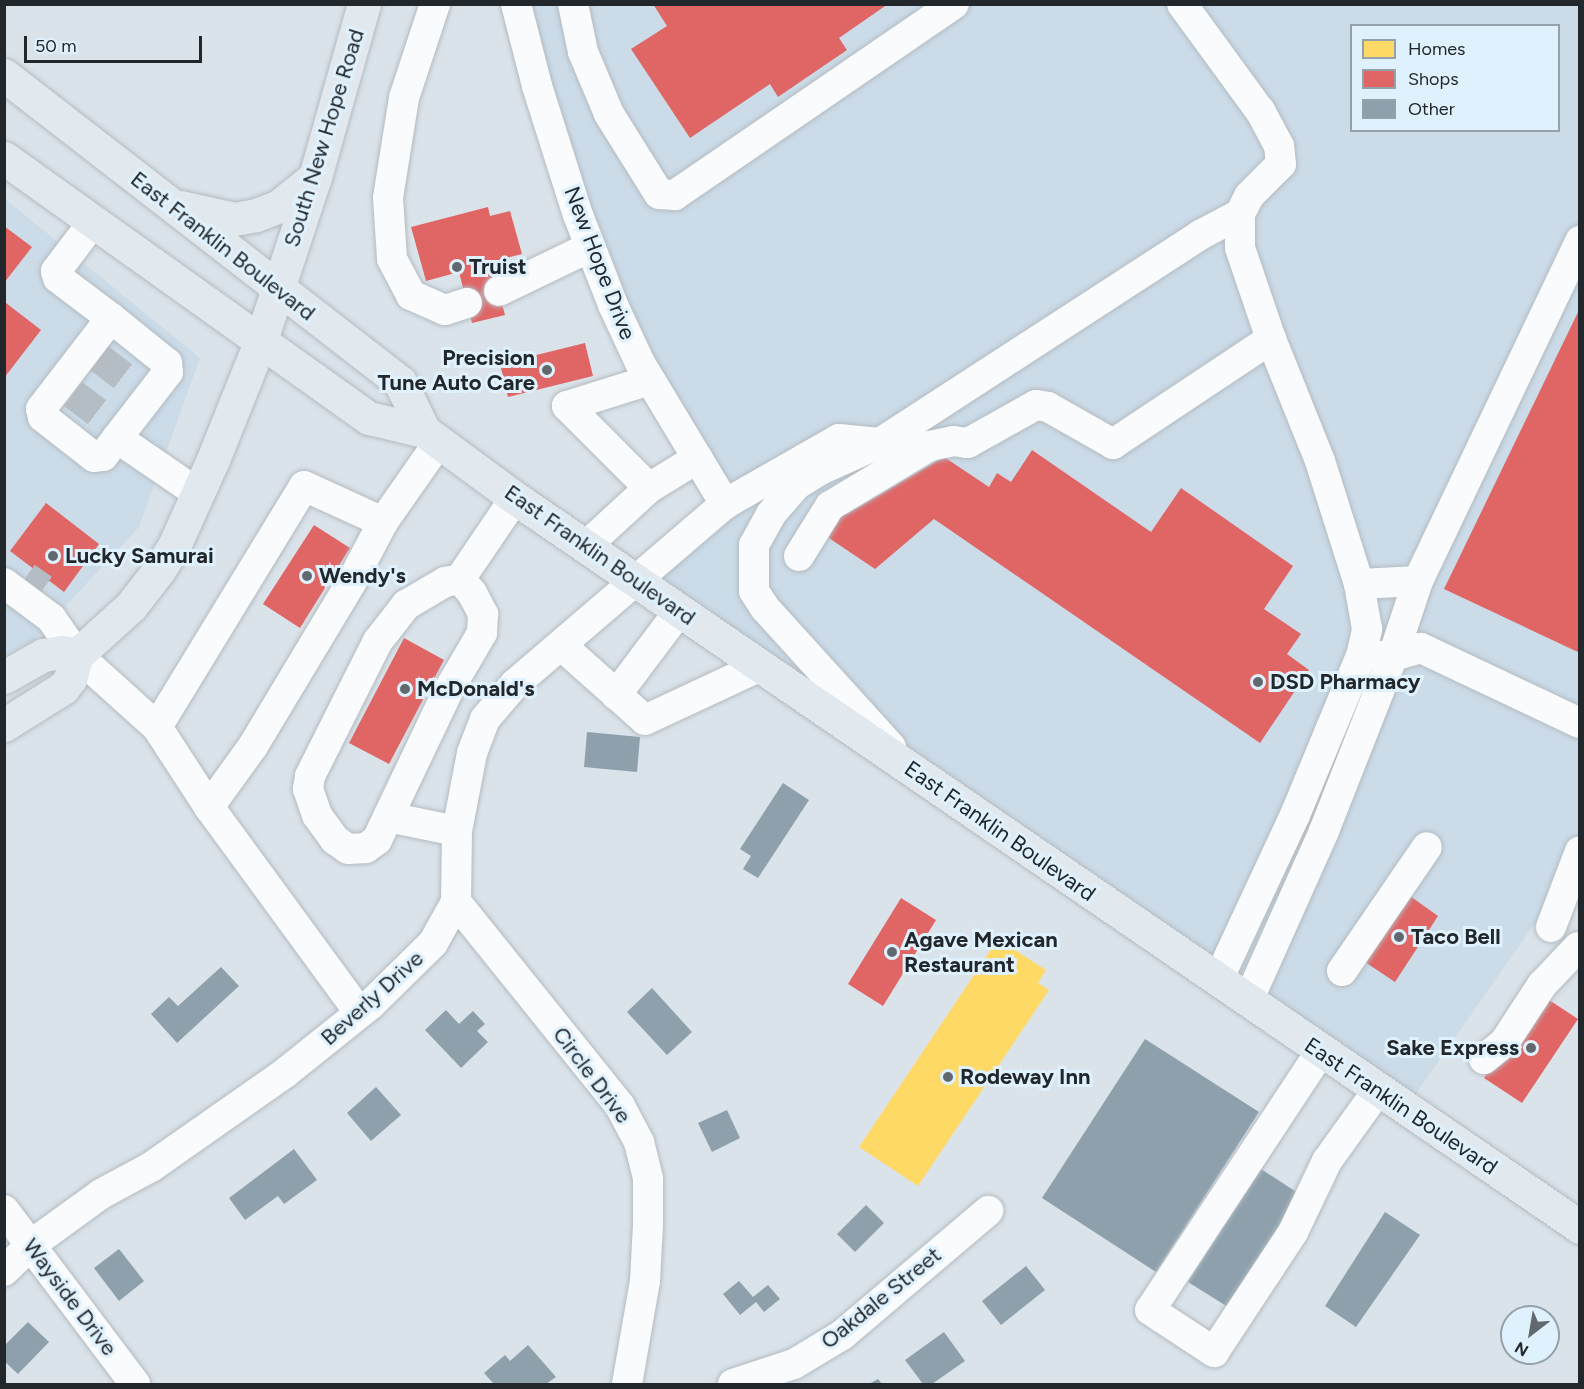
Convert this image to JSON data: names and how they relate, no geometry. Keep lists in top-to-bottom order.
{
  "streets": {
    "main road": ["South New Hope Road", "East Franklin Boulevard"],
    "street": [
      "New Hope Drive",
      "Beverly Drive",
      "Circle Drive",
      "Wayside Drive",
      "Oakdale Street"
    ]
  },
  "crossings": [
    ["South New Hope Road", "East Franklin Boulevard"],
    ["East Franklin Boulevard", "Beverly Drive"],
    ["New Hope Drive", "Beverly Drive"],
    ["Beverly Drive", "Circle Drive"],
    ["Beverly Drive", "Wayside Drive"]
  ],
  "places": [
    "Truist",
    "Precision Tune Auto Care",
    "Lucky Samurai",
    "Wendy's",
    "DSD Pharmacy",
    "McDonald's",
    "Taco Bell",
    "Agave Mexican Restaurant",
    "Sake Express",
    "Rodeway Inn"
  ],
  "legend": ["Homes", "Shops", "Other"],
  "scale_bar": "50 m",
  "north": "bottom left"
}
